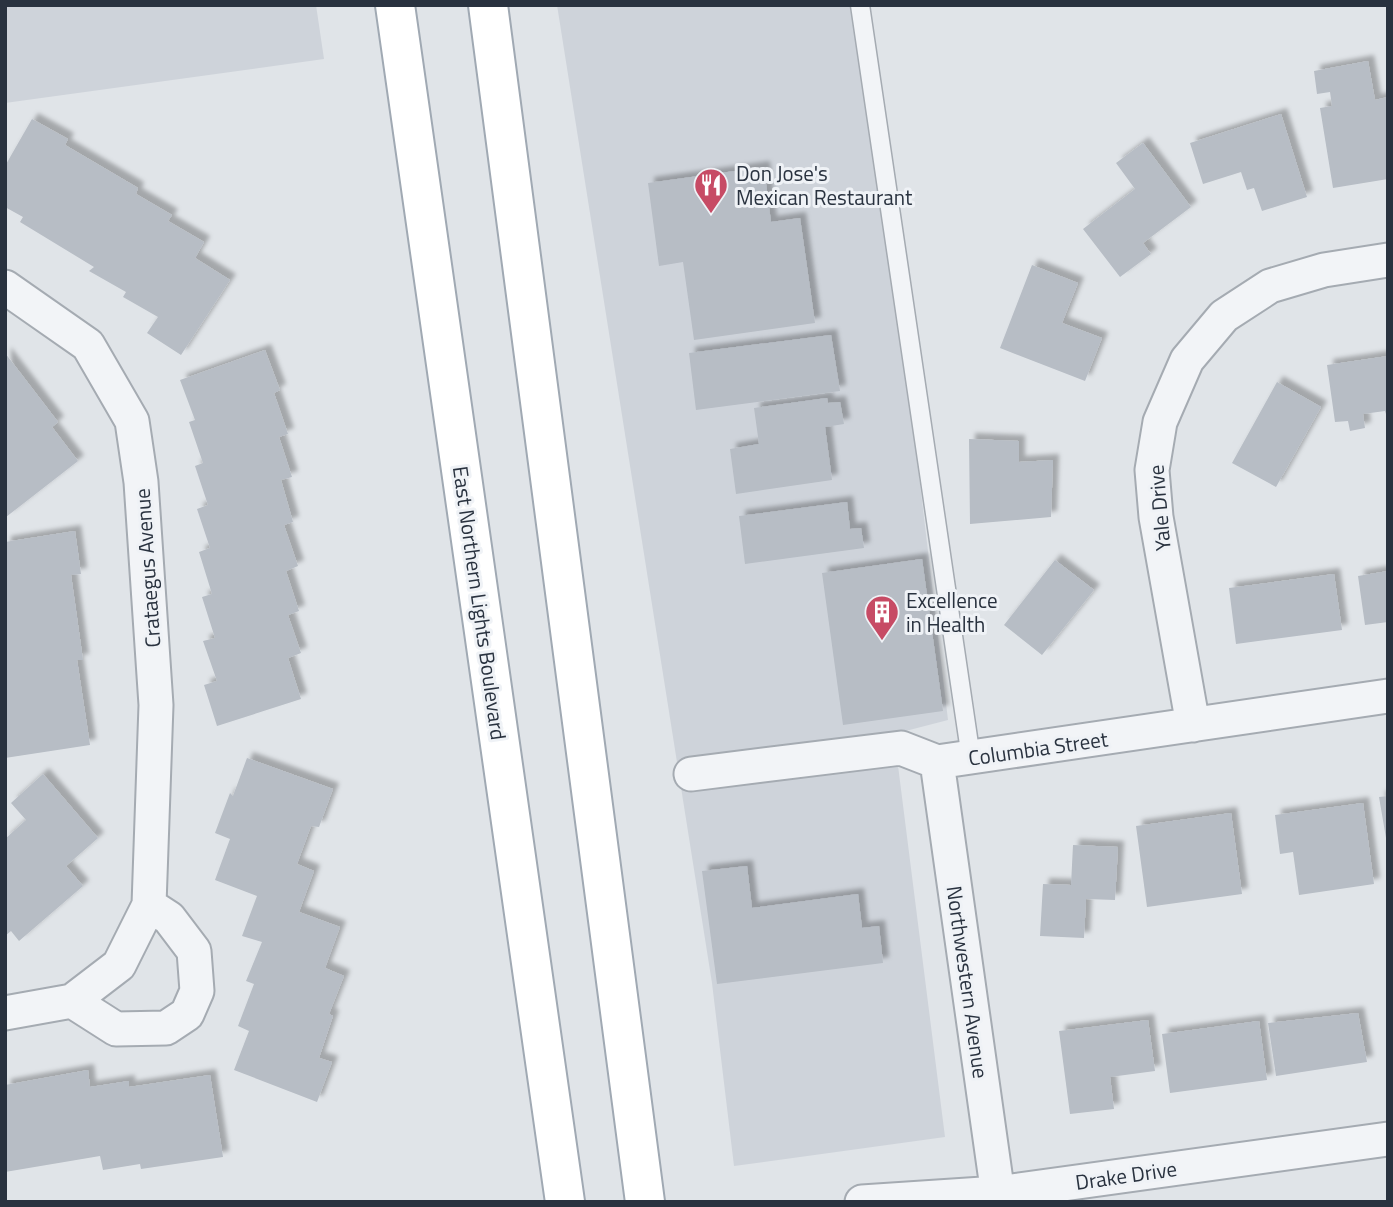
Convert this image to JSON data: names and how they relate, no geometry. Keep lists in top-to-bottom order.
{
  "streets": {
    "main road": ["East Northern Lights Boulevard"],
    "street": [
      "Yale Drive",
      "Crataegus Avenue",
      "Columbia Street",
      "Northwestern Avenue",
      "Drake Drive"
    ]
  },
  "crossings": [
    ["Yale Drive", "Columbia Street"],
    ["Columbia Street", "Northwestern Avenue"],
    ["Northwestern Avenue", "Drake Drive"]
  ],
  "places": {
    "restaurant": ["Don Jose's Mexican Restaurant"],
    "building": ["Excellence in Health"]
  }
}
